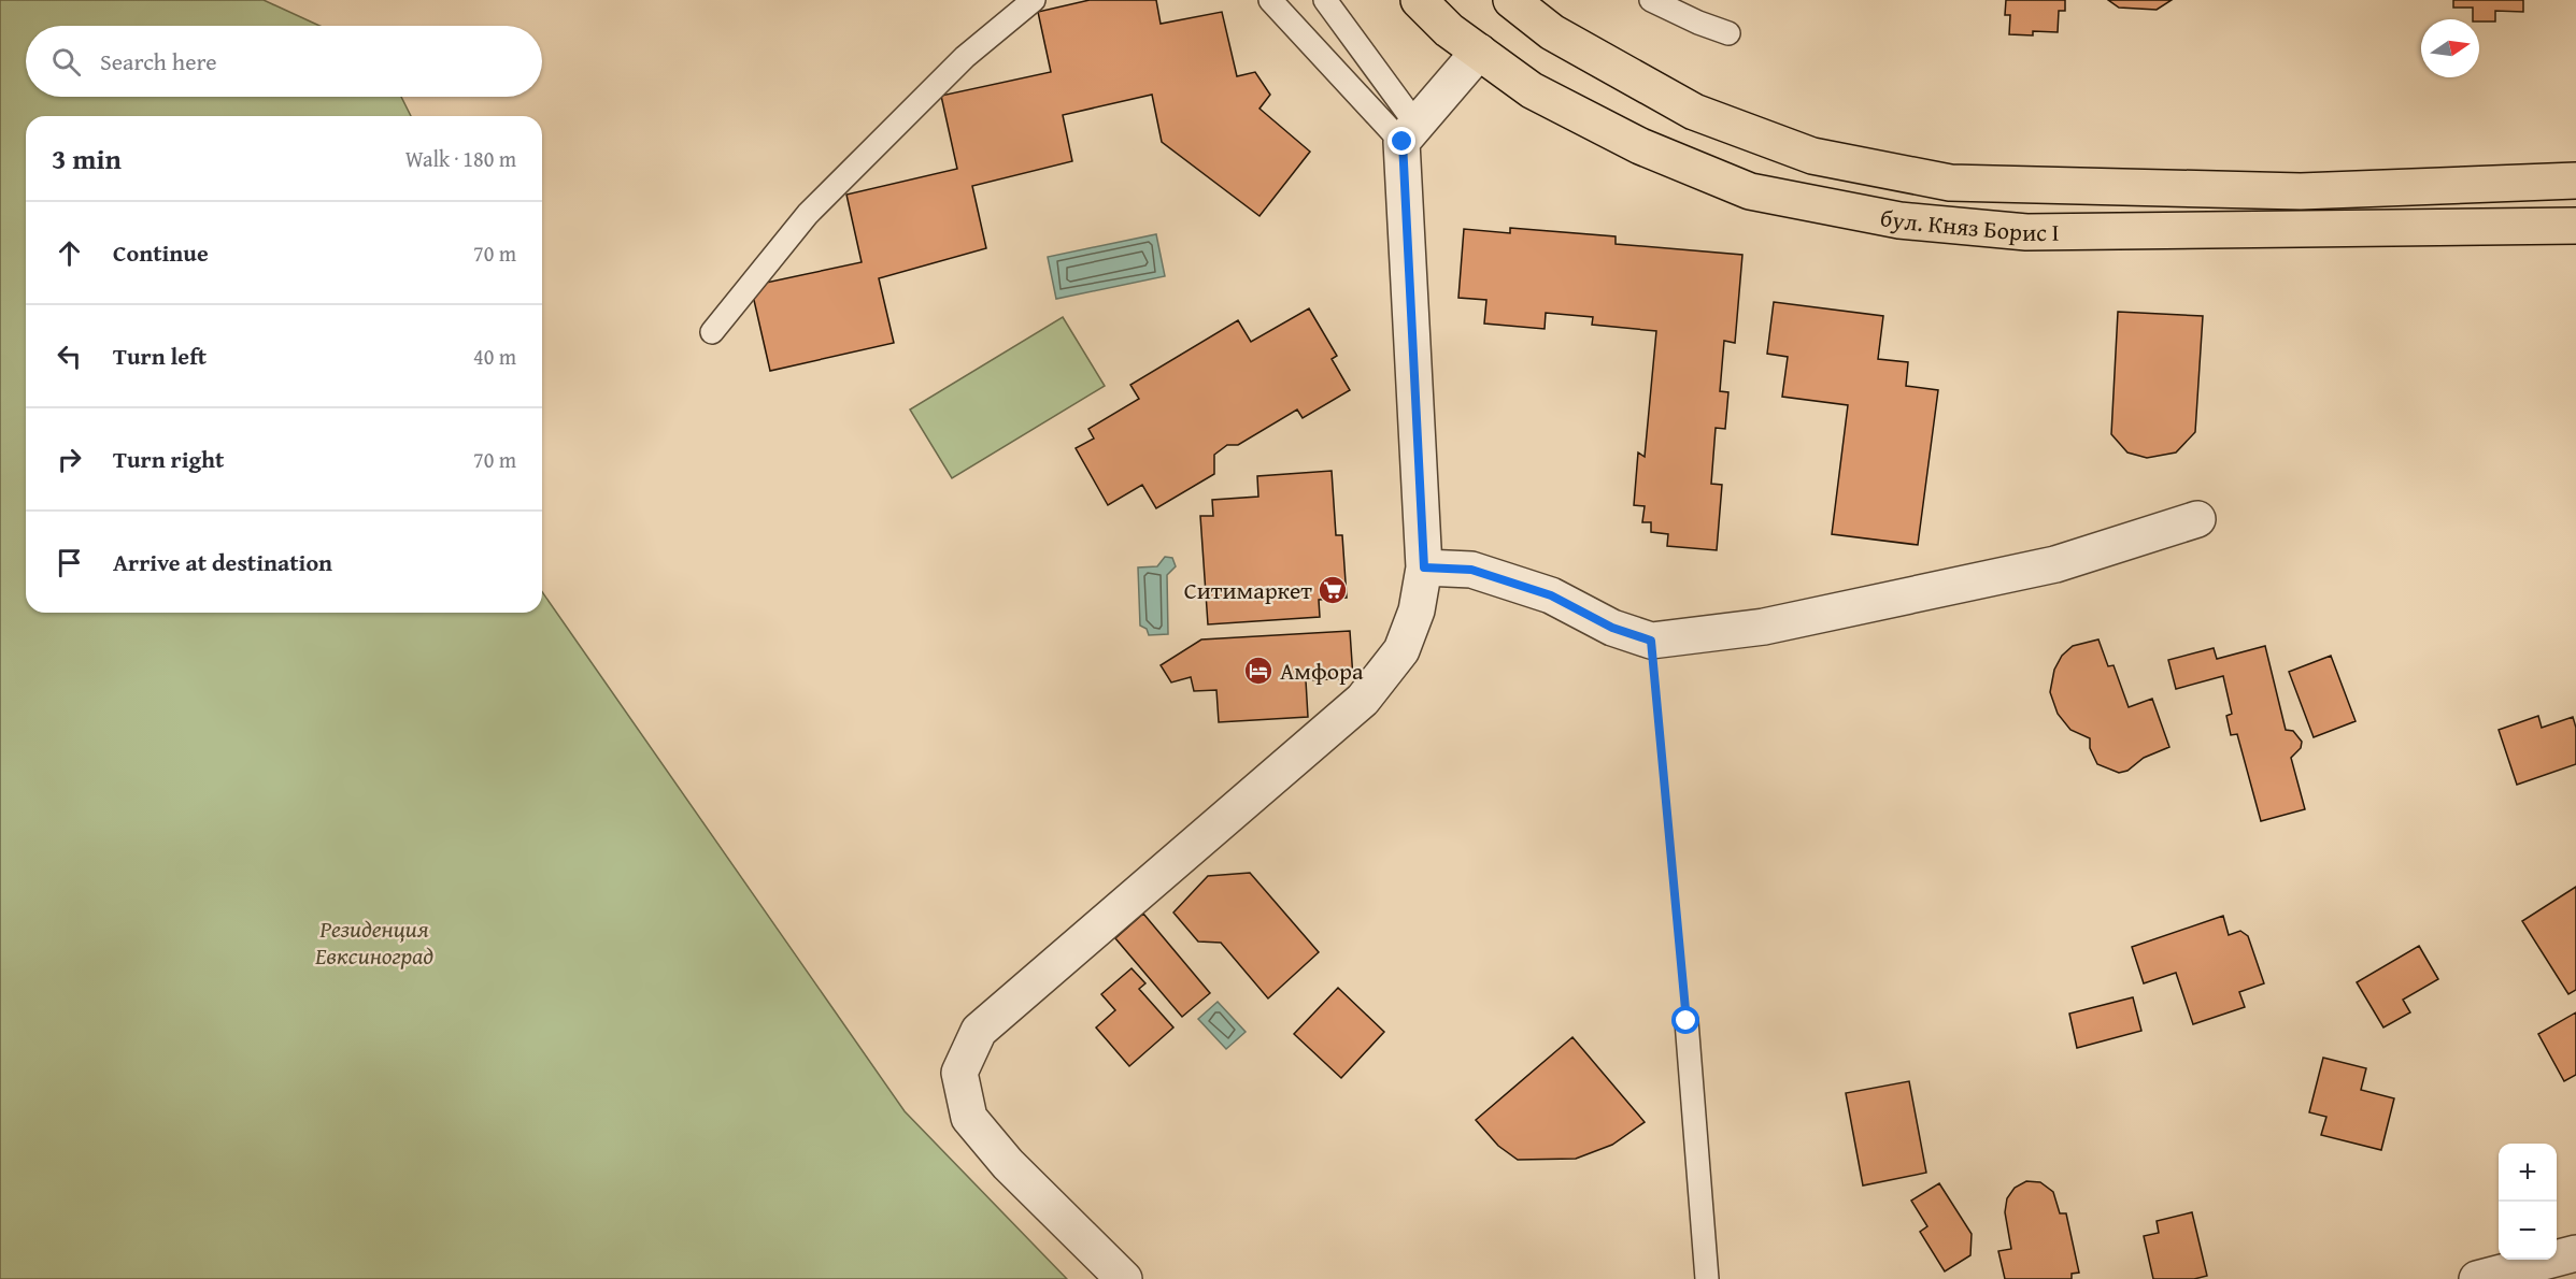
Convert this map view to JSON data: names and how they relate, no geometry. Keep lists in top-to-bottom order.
{
  "streets": {
    "highway": ["бул. Княз Борис I"]
  },
  "parks": ["Резиденция Евксиноград"],
  "places": {
    "supermarket": ["Ситимаркет"],
    "hotel": ["Амфора"]
  },
  "north": "right",
  "page": {
    "search": "Search here",
    "heading": ["3 min", "Walk · 180 m"],
    "list": [
      ["Continue", "70 m"],
      ["Turn left", "40 m"],
      ["Turn right", "70 m"],
      "Arrive at destination"
    ],
    "map_buttons": ["+", "−"]
  }
}
